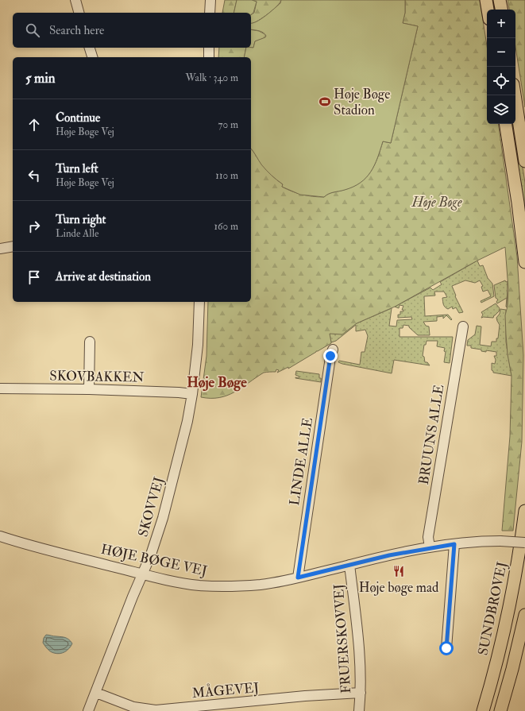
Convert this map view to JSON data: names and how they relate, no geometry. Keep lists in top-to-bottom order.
{
  "streets": {
    "main road": ["SUNDBROVEJ"],
    "street": [
      "SKOVBAKKEN",
      "BRUUNS ALLE",
      "LINDE ALLE",
      "SKOVVEJ",
      "HØJE BØGE VEJ",
      "FRUERSKOVVEJ",
      "MÅGEVEJ"
    ]
  },
  "crossings": [
    ["SKOVBAKKEN", "SKOVVEJ"],
    ["BRUUNS ALLE", "HØJE BØGE VEJ"],
    ["LINDE ALLE", "HØJE BØGE VEJ"],
    ["SKOVVEJ", "HØJE BØGE VEJ"],
    ["SKOVVEJ", "MÅGEVEJ"],
    ["HØJE BØGE VEJ", "FRUERSKOVVEJ"],
    ["FRUERSKOVVEJ", "MÅGEVEJ"]
  ],
  "districts": ["Høje Bøge"],
  "parks": ["Høje Bøge"],
  "places": {
    "sports": ["Høje Bøge Stadion"],
    "restaurant": ["Høje bøge mad"]
  },
  "page": {
    "map_buttons": ["+", "−"],
    "search": "Search here",
    "heading": ["5 min", "Walk · 340 m"],
    "list": [
      ["Continue", "Høje Bøge Vej", "70 m"],
      ["Turn left", "Høje Bøge Vej", "110 m"],
      ["Turn right", "Linde Alle", "160 m"],
      "Arrive at destination"
    ]
  }
}
